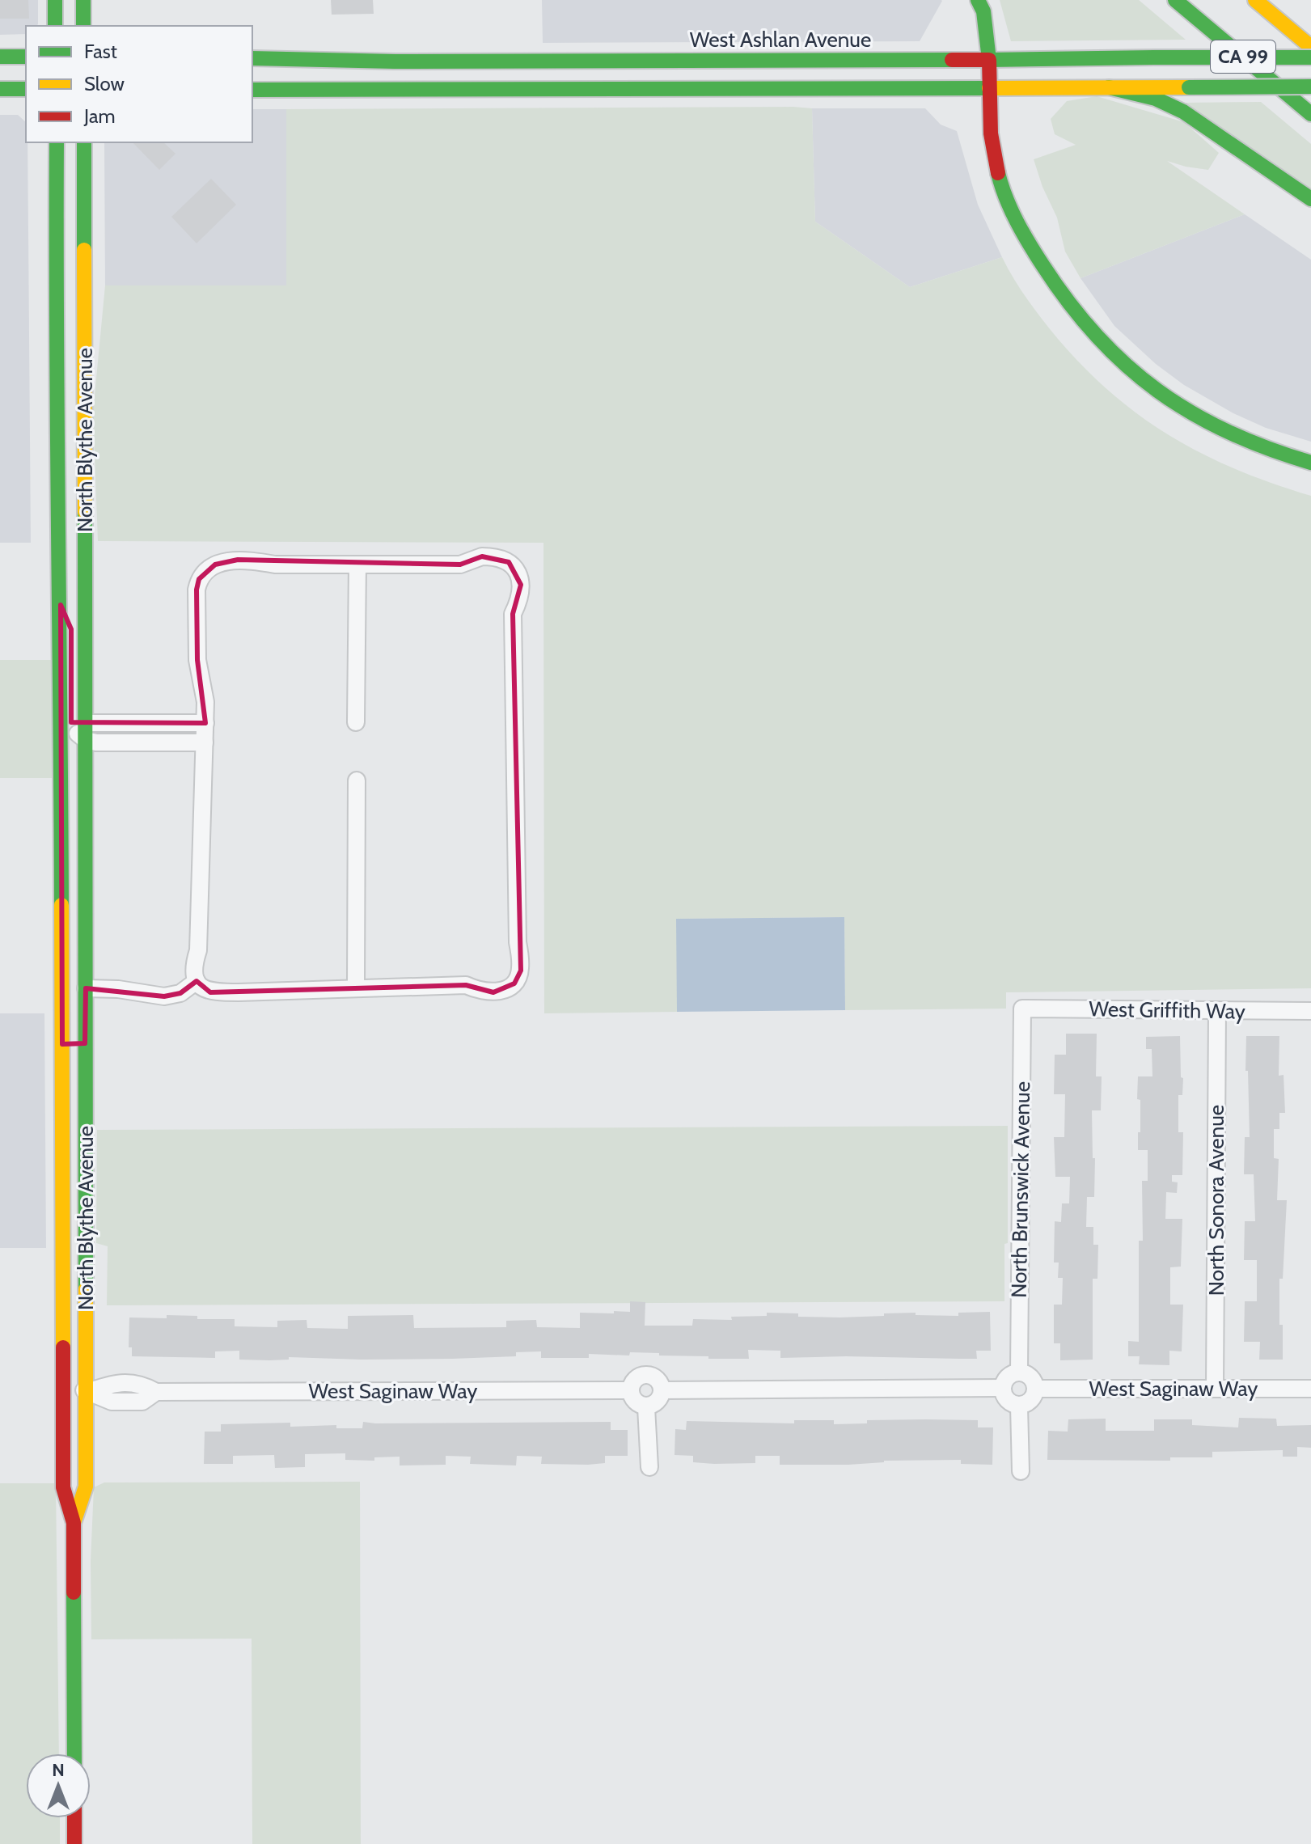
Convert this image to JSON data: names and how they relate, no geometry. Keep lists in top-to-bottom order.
{
  "streets": {
    "main road": ["West Ashlan Avenue", "CA 99", "North Blythe Avenue"],
    "street": [
      "West Griffith Way",
      "North Brunswick Avenue",
      "North Sonora Avenue",
      "West Saginaw Way"
    ]
  },
  "crossings": [
    ["North Blythe Avenue", "West Saginaw Way"],
    ["West Griffith Way", "North Brunswick Avenue"],
    ["West Griffith Way", "North Sonora Avenue"],
    ["North Brunswick Avenue", "West Saginaw Way"],
    ["North Sonora Avenue", "West Saginaw Way"]
  ],
  "legend": ["Fast", "Slow", "Jam"],
  "north": "top"
}
